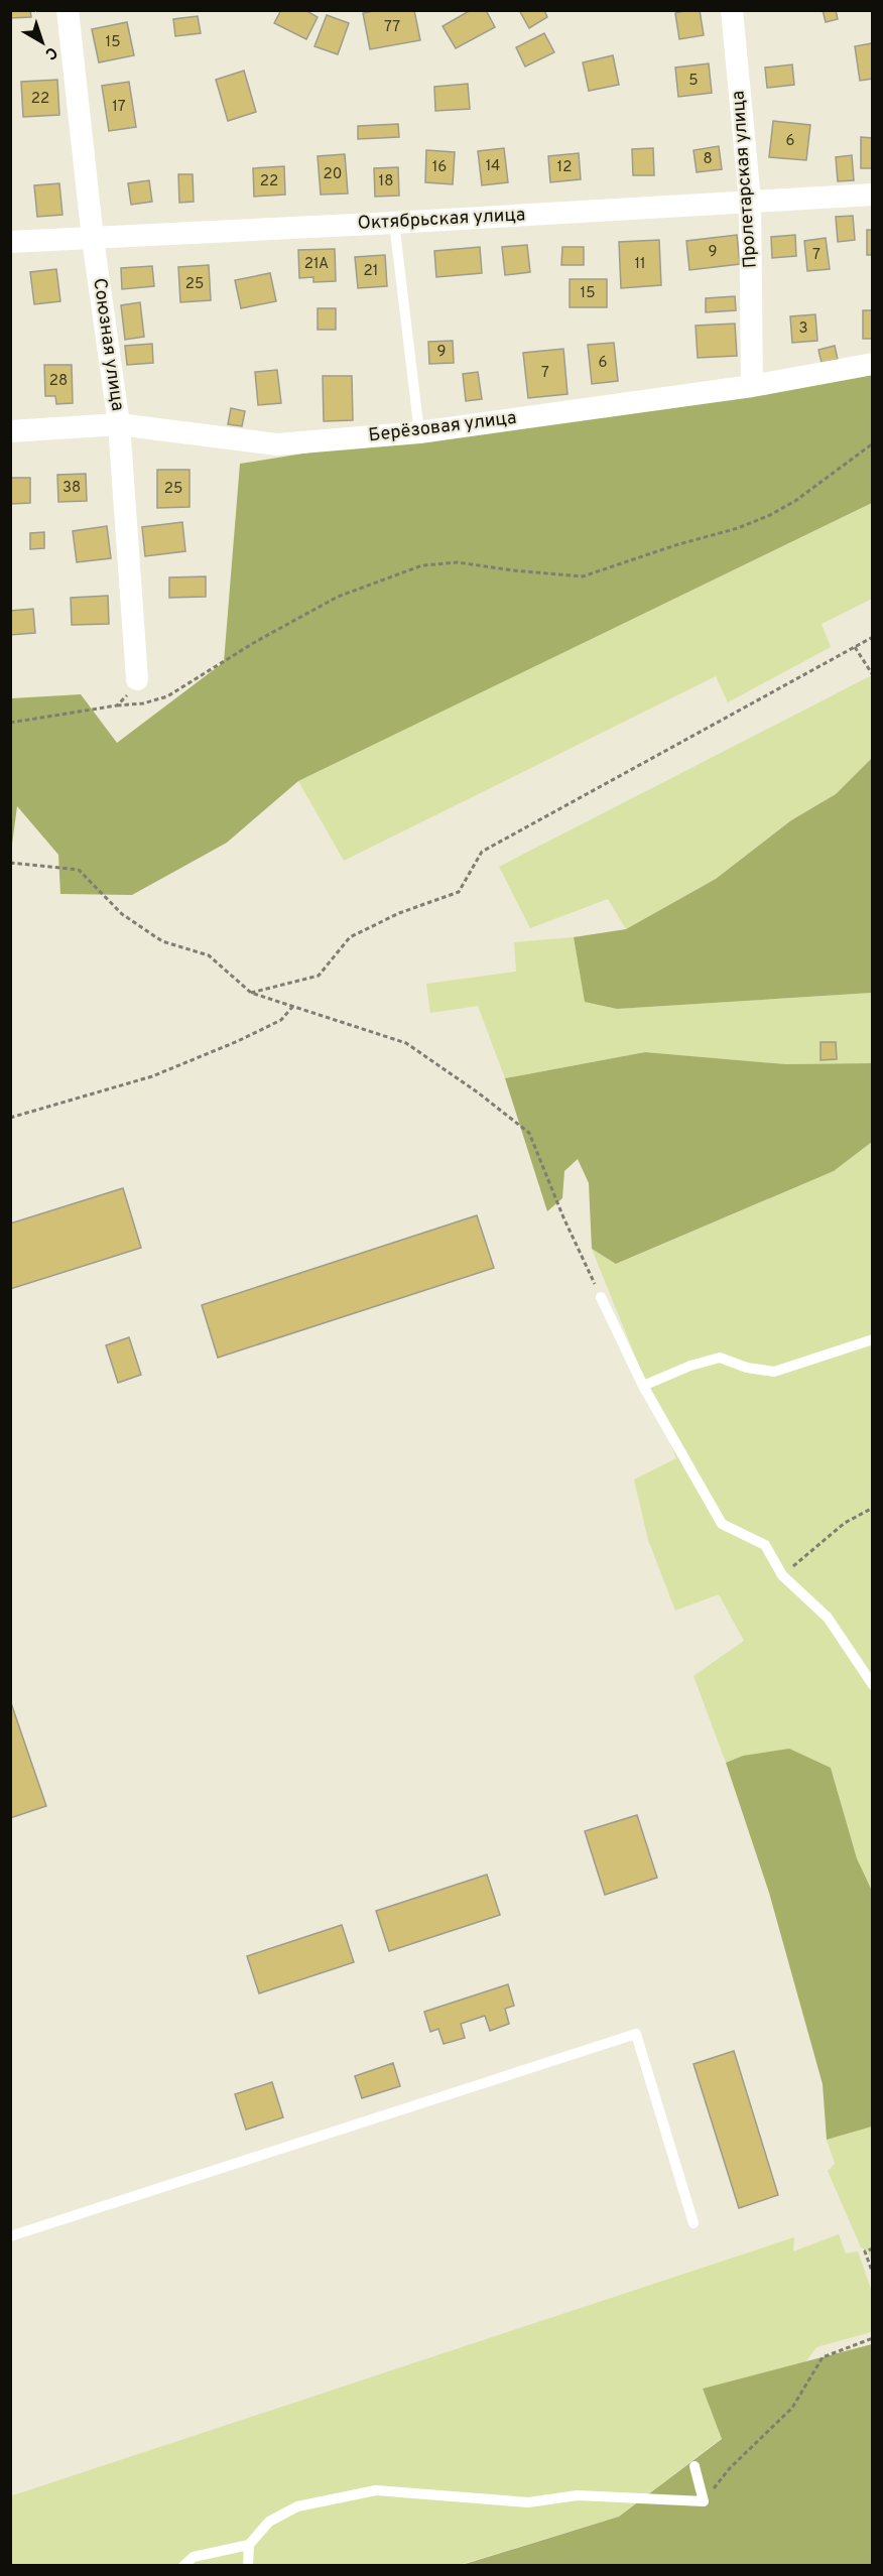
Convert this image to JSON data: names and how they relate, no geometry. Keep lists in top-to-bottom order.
{
  "streets": {
    "street": [
      "Пролетарская улица",
      "Октябрьская улица",
      "Союзная улица",
      "Берёзовая улица"
    ]
  },
  "crossings": [
    ["Пролетарская улица", "Октябрьская улица"],
    ["Пролетарская улица", "Берёзовая улица"],
    ["Октябрьская улица", "Союзная улица"],
    ["Союзная улица", "Берёзовая улица"]
  ],
  "house_numbers": [
    "77",
    "15",
    "5",
    "22",
    "17",
    "6",
    "8",
    "14",
    "16",
    "12",
    "20",
    "22",
    "18",
    "9",
    "7",
    "21А",
    "11",
    "21",
    "25",
    "15",
    "3",
    "9",
    "6",
    "7",
    "28",
    "38",
    "25"
  ],
  "north": "bottom right"
}
